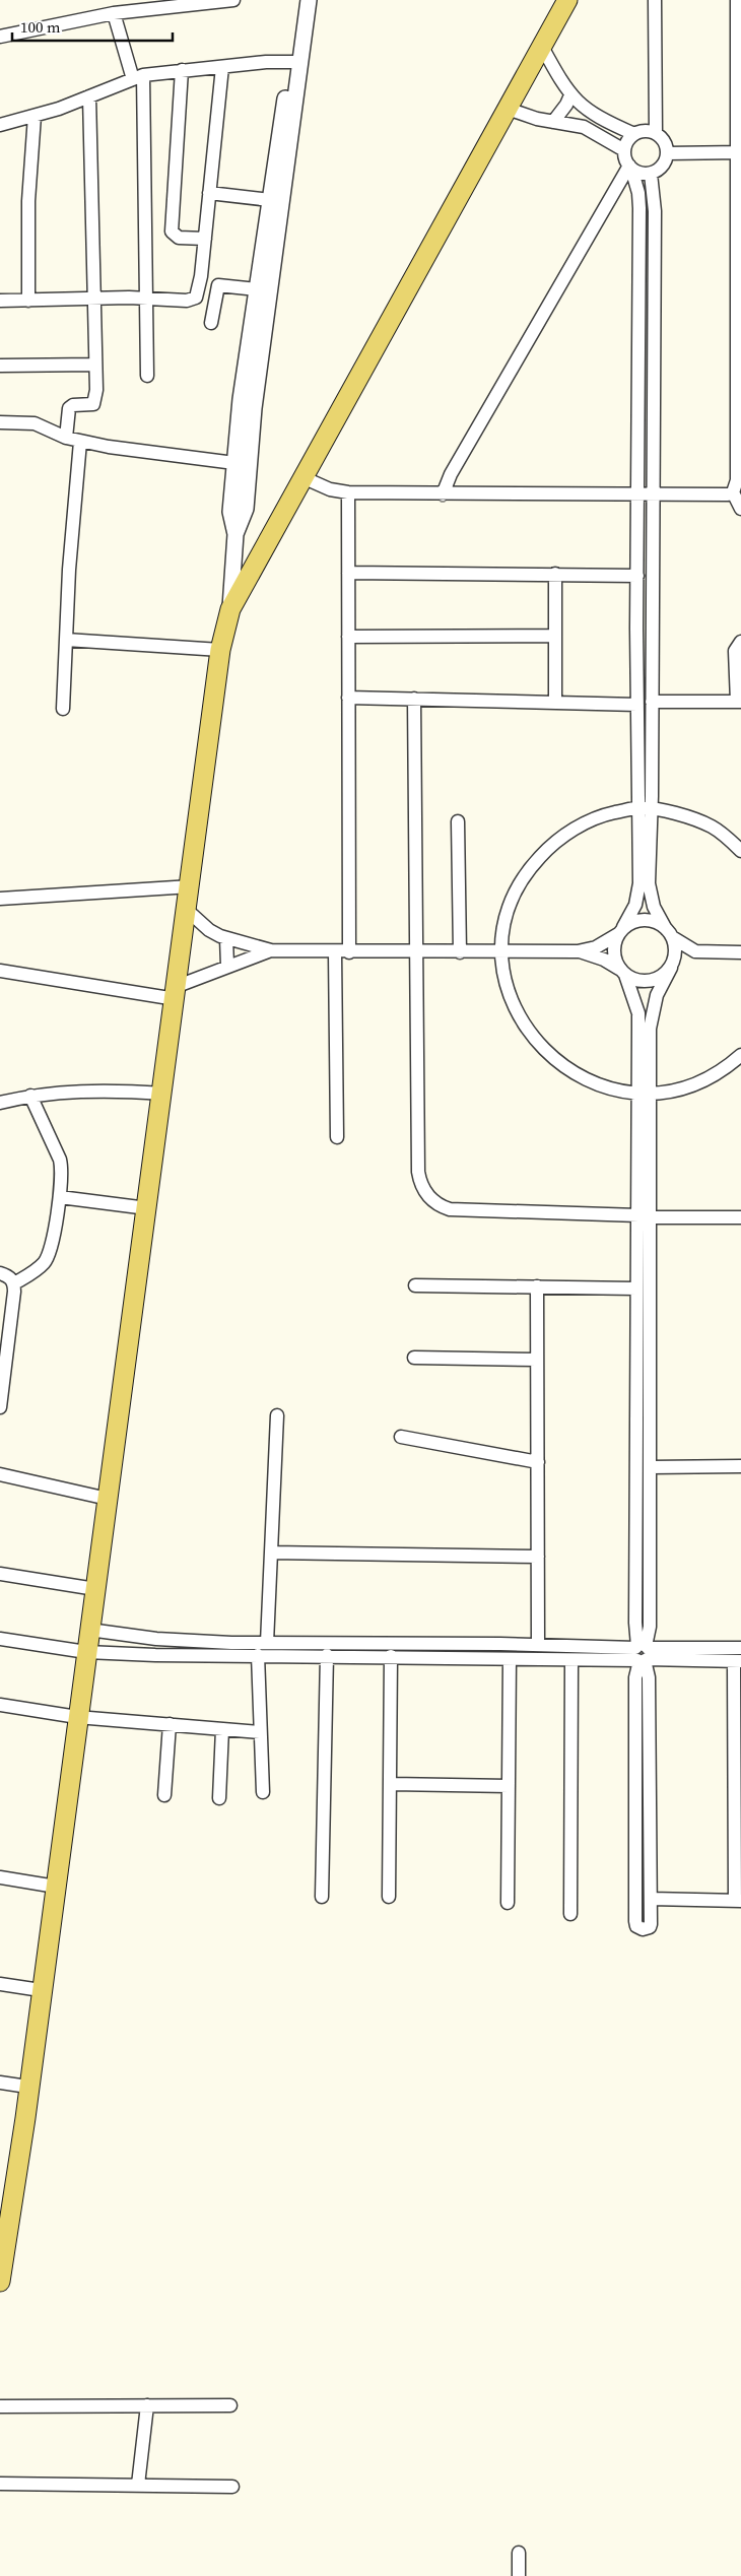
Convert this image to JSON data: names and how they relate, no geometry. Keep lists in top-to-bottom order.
{
  "scale_bar": "100 m"
}
